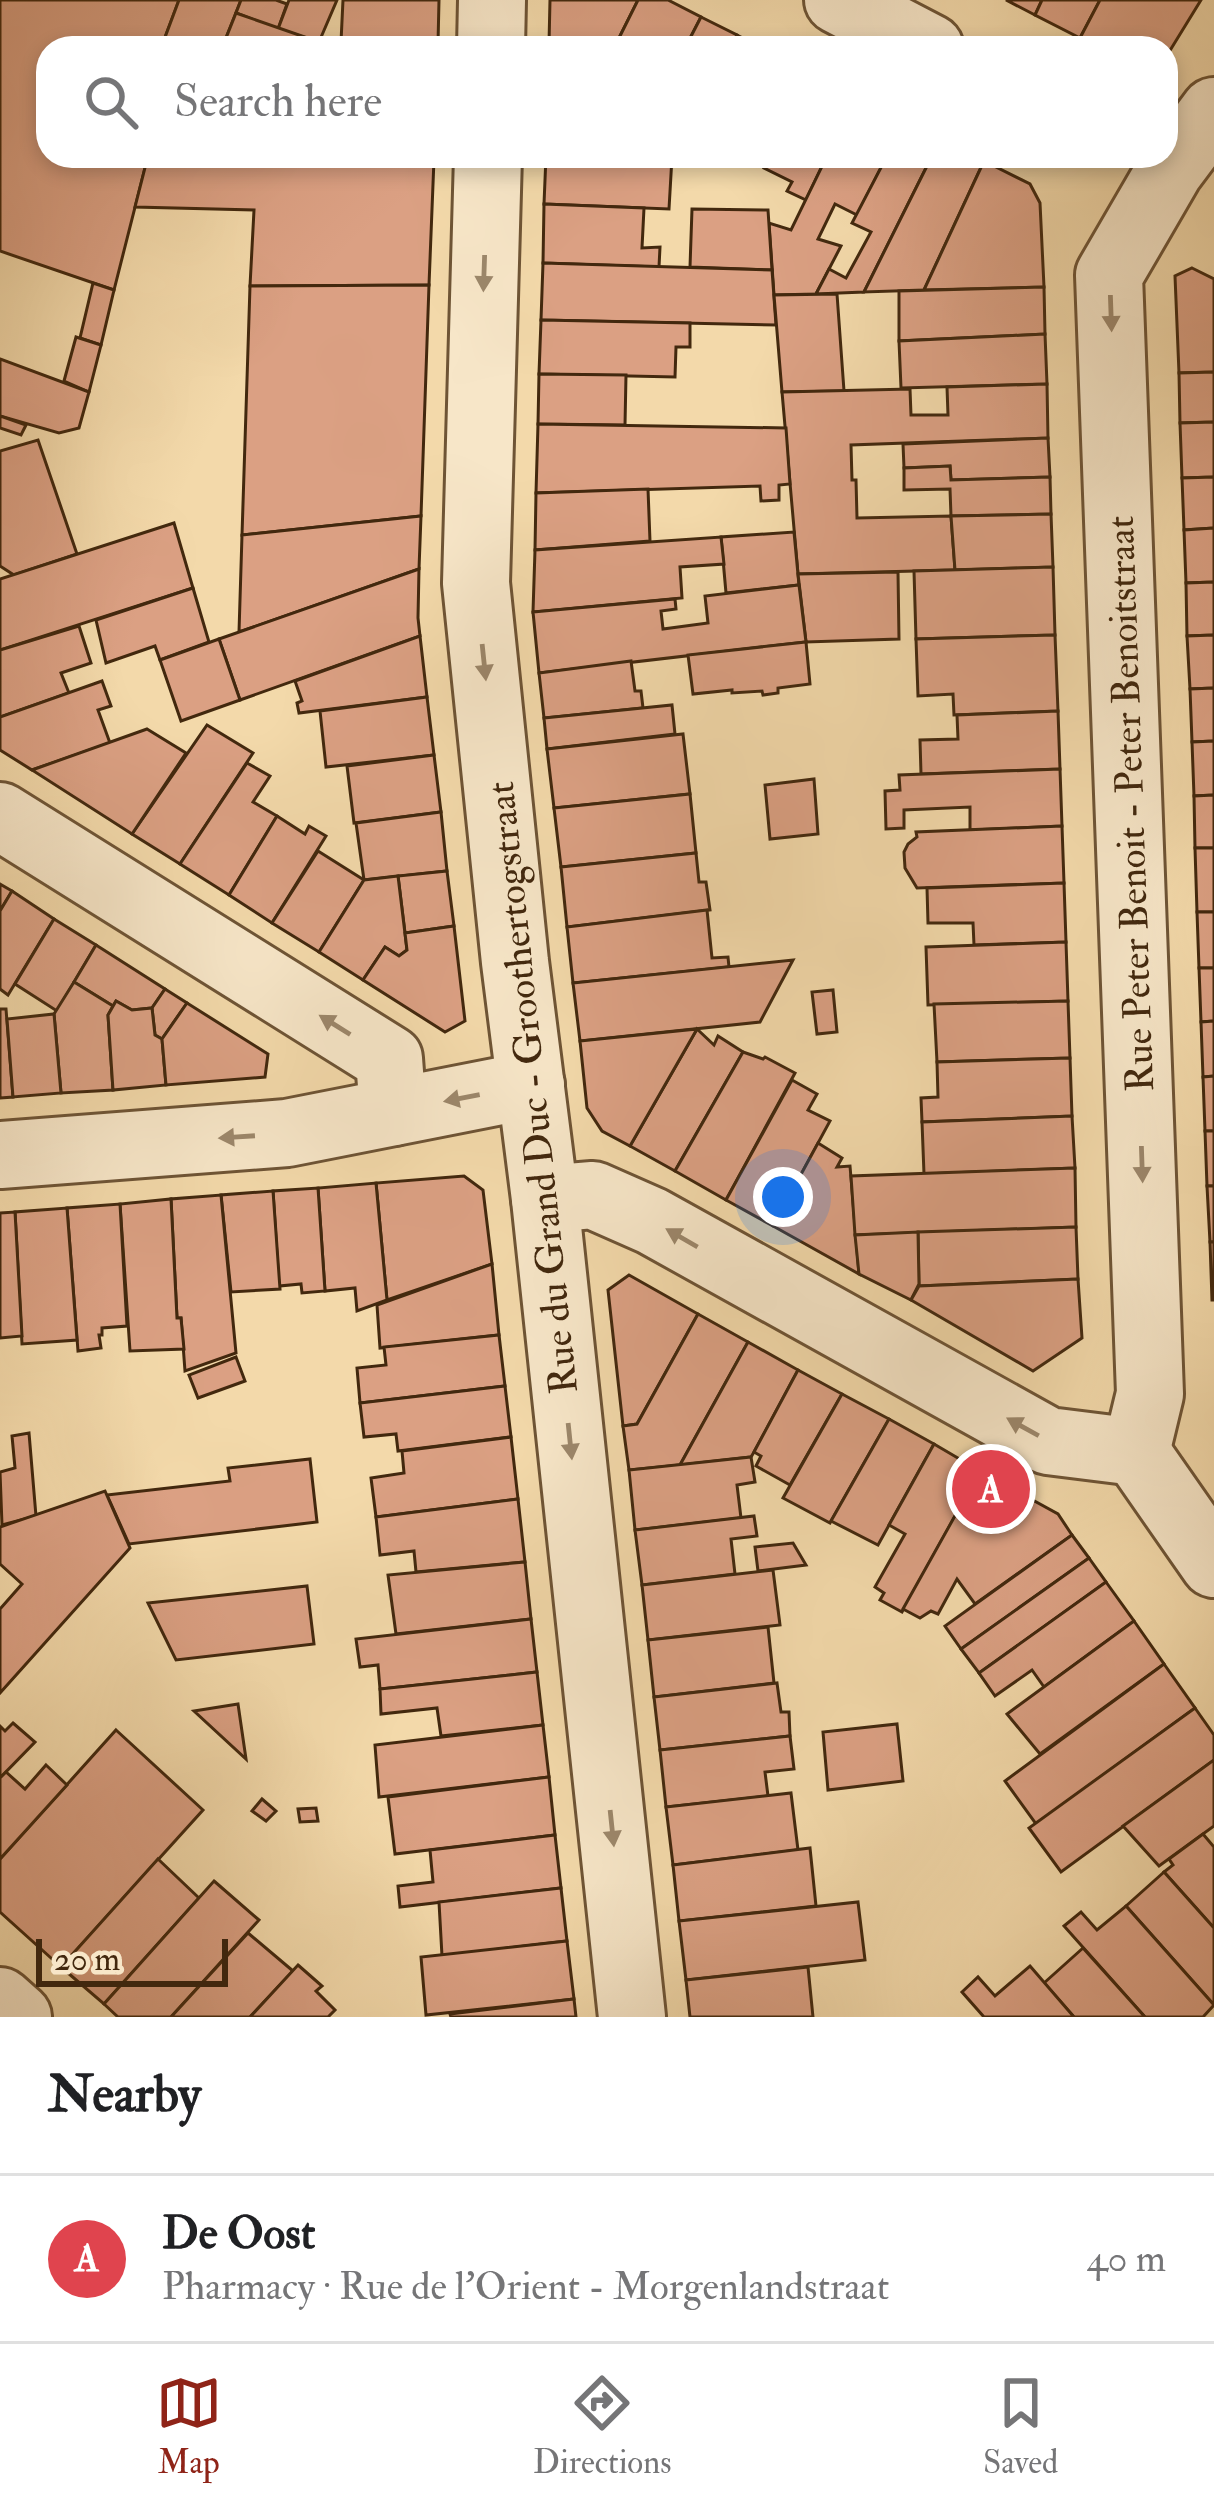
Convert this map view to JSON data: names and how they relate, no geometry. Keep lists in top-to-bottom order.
{
  "streets": {
    "street": ["Rue Peter Benoit - Peter Benoitstraat", "Rue du Grand Duc - Groothertogstraat"]
  },
  "one_way": ["Rue Peter Benoit - Peter Benoitstraat", "Rue du Grand Duc - Groothertogstraat"],
  "scale_bar": "20 m",
  "page": {
    "search": "Search here",
    "pins": "A",
    "scale": "20 m",
    "heading": "Nearby",
    "list": [
      {
        "mark": "A",
        "name": "De Oost",
        "note": "Pharmacy · Rue de l'Orient - Morgenlandstraat",
        "value": "40 m"
      }
    ],
    "nav": ["Map", "Directions", "Saved"]
  }
}
